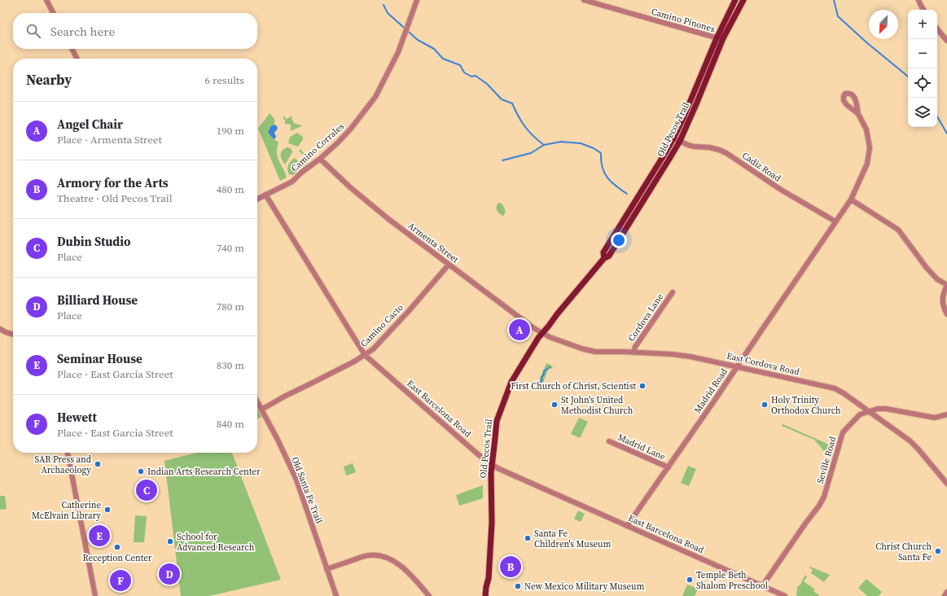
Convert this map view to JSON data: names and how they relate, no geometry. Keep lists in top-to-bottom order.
{
  "streets": {
    "main road": ["Old Pecos Trail"],
    "street": [
      "Camino Pinones",
      "Camino Corrales",
      "Cadiz Road",
      "Armenta Street",
      "Cordova Lane",
      "Camino Cacto",
      "East Cordova Road",
      "Madrid Road",
      "East Barcelona Road",
      "Madrid Lane",
      "Seville Road",
      "Old Santa Fe Trail"
    ]
  },
  "crossings": [
    ["Camino Pinones", "Old Pecos Trail"],
    ["Old Pecos Trail", "Cadiz Road"],
    ["Old Pecos Trail", "Armenta Street"],
    ["Old Pecos Trail", "East Cordova Road"],
    ["Old Pecos Trail", "East Barcelona Road"],
    ["Camino Corrales", "Armenta Street"],
    ["Camino Corrales", "East Barcelona Road"],
    ["Cadiz Road", "Madrid Road"],
    ["Armenta Street", "Camino Cacto"],
    ["Armenta Street", "East Cordova Road"],
    ["Cordova Lane", "East Cordova Road"],
    ["Camino Cacto", "East Barcelona Road"],
    ["Camino Cacto", "Old Santa Fe Trail"],
    ["East Cordova Road", "Madrid Road"],
    ["East Cordova Road", "Seville Road"],
    ["Madrid Road", "East Barcelona Road"],
    ["Madrid Road", "Madrid Lane"],
    ["East Barcelona Road", "Seville Road"]
  ],
  "places": [
    "First Church of Christ, Scientist",
    "St John's United Methodist Church",
    "Holy Trinity Orthodox Church",
    "SAR Press and Archaeology",
    "Indian Arts Research Center",
    "Catherine McElvain Library",
    "Santa Fe Children's Museum",
    "School for Advanced Research",
    "Reception Center",
    "Christ Church Santa Fe",
    "Temple Beth Shalom Preschool",
    "New Mexico Military Museum"
  ],
  "north": "bottom left",
  "page": {
    "map_buttons": ["+", "−"],
    "search": "Search here",
    "heading": ["Nearby", "6 results"],
    "list": [
      {
        "mark": "A",
        "name": "Angel Chair",
        "note": "Place · Armenta Street",
        "value": "190 m"
      },
      {
        "mark": "B",
        "name": "Armory for the Arts",
        "note": "Theatre · Old Pecos Trail",
        "value": "480 m"
      },
      {
        "mark": "C",
        "name": "Dubin Studio",
        "note": "Place",
        "value": "740 m"
      },
      {
        "mark": "D",
        "name": "Billiard House",
        "note": "Place",
        "value": "780 m"
      },
      {
        "mark": "E",
        "name": "Seminar House",
        "note": "Place · East Garcia Street",
        "value": "830 m"
      },
      {
        "mark": "F",
        "name": "Hewett",
        "note": "Place · East Garcia Street",
        "value": "840 m"
      }
    ],
    "pins": [
      "A",
      "C",
      "E",
      "B",
      "D",
      "F"
    ]
  }
}
